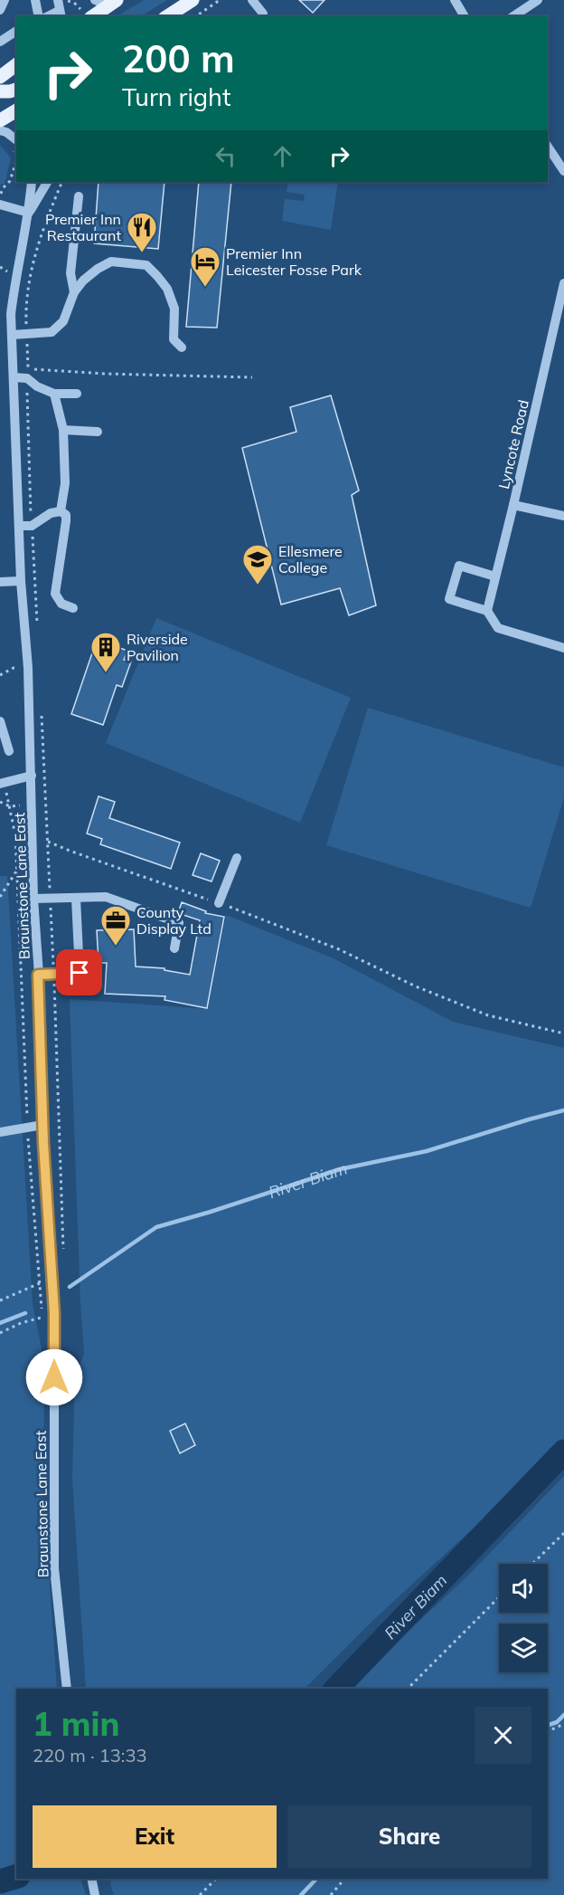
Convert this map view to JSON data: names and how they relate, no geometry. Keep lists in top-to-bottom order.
{
  "streets": {
    "street": ["Lyncote Road", "Braunstone Lane East"]
  },
  "water": ["River Biam"],
  "places": {
    "restaurant": ["Premier Inn Restaurant"],
    "hotel": ["Premier Inn Leicester Fosse Park"],
    "school or university": ["Ellesmere College"],
    "building": ["Riverside Pavilion"],
    "office": ["County Display Ltd"]
  },
  "page": {
    "turn": ["200 m", "Turn right"],
    "heading": ["1 min", "220 m · 13:33"],
    "buttons": ["Exit", "Share"]
  }
}
